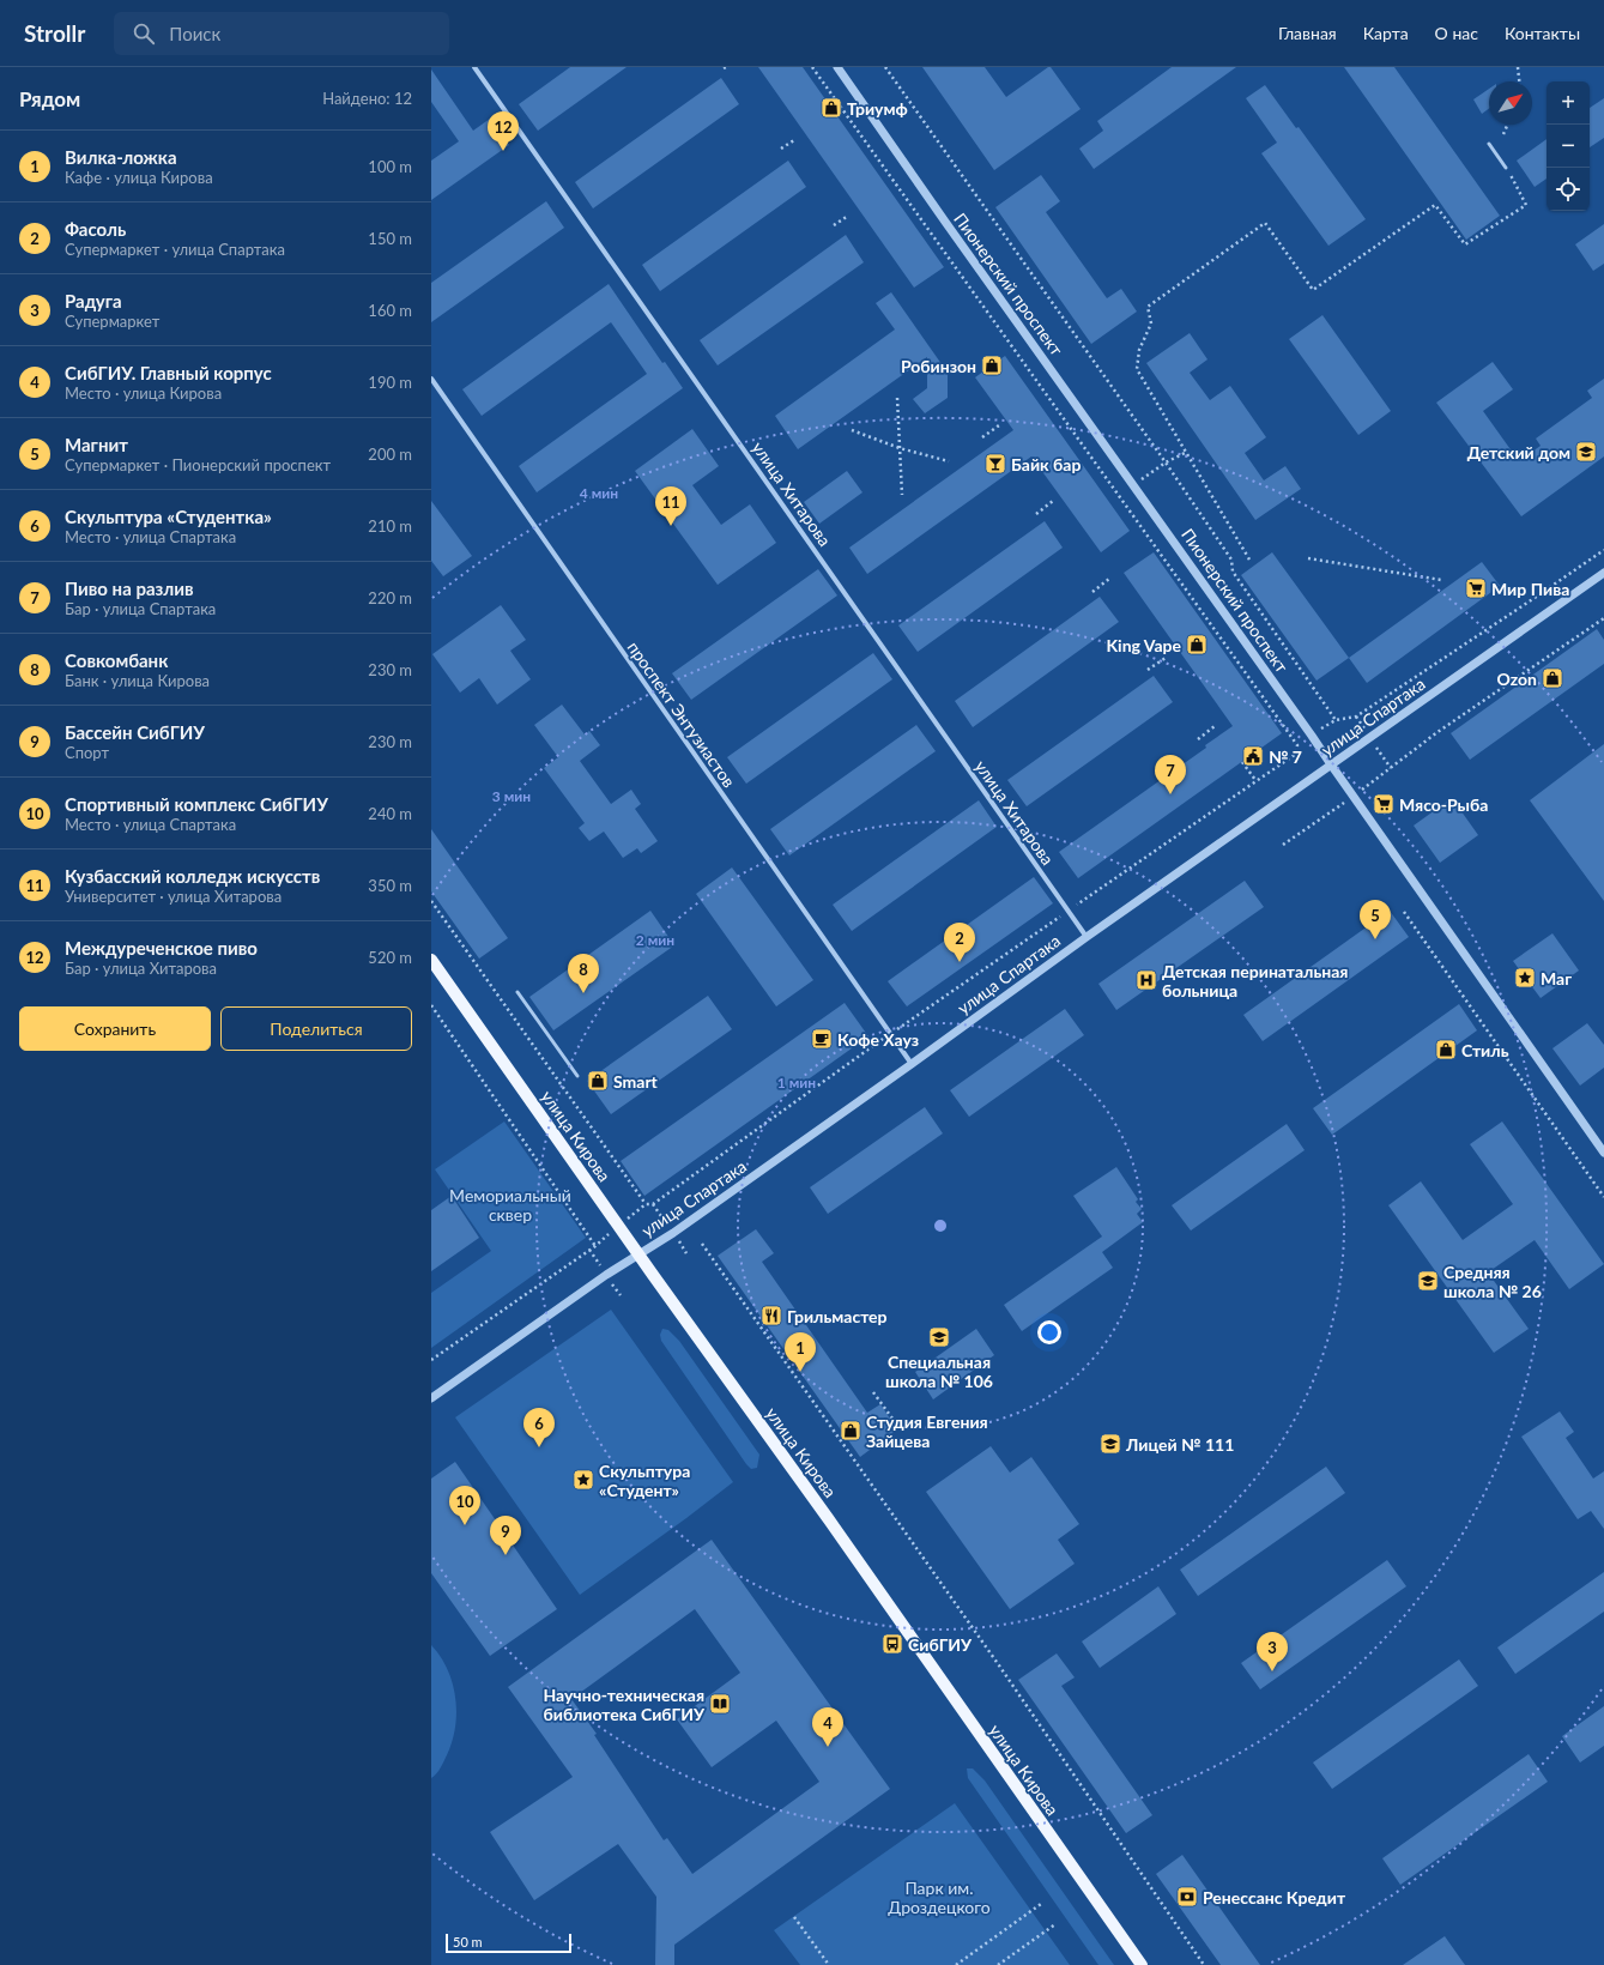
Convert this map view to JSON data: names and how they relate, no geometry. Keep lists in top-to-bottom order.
{
  "streets": {
    "main road": ["улица Кирова"],
    "street": [
      "Пионерский проспект",
      "улица Хитарова",
      "проспект Энтузиастов",
      "улица Спартака"
    ]
  },
  "crossings": [
    ["Пионерский проспект", "улица Спартака"],
    ["улица Хитарова", "улица Спартака"],
    ["проспект Энтузиастов", "улица Спартака"],
    ["улица Спартака", "улица Кирова"]
  ],
  "parks": ["Мемориальный сквер", "Парк им. Дроздецкого"],
  "places": {
    "shop": [
      "Триумф",
      "Робинзон",
      "King Vape",
      "Ozon",
      "Стиль",
      "Smart",
      "Студия Евгения Зайцева"
    ],
    "school or university": [
      "Детский дом",
      "Средняя школа № 26",
      "Специальная школа № 106",
      "Лицей № 111"
    ],
    "bar": ["Байк бар"],
    "supermarket": ["Мир Пива", "Мясо-Рыба"],
    "public building": ["№ 7"],
    "place": ["Маг", "Скульптура «Студент»"],
    "hospital": ["Детская перинатальная больница"],
    "cafe": ["Кофе Хауз"],
    "restaurant": ["Грильмастер"],
    "bus stop": ["СибГИУ"],
    "library": ["Научно-техническая библиотека СибГИУ"],
    "bank": ["Ренессанс Кредит"]
  },
  "scale_bar": "50 m",
  "north": "top right",
  "page": {
    "header": "Strollr",
    "search": "Поиск",
    "nav": [
      "Главная",
      "Карта",
      "О нас",
      "Контакты"
    ],
    "heading": ["Рядом", "Найдено: 12"],
    "map_buttons": ["+", "−"],
    "pins": [
      "12",
      "11",
      "7",
      "5",
      "2",
      "8",
      "1",
      "6",
      "10",
      "9",
      "3",
      "4"
    ],
    "list": [
      {
        "mark": "1",
        "name": "Вилка-ложка",
        "note": "Кафе · улица Кирова",
        "value": "100 m"
      },
      {
        "mark": "2",
        "name": "Фасоль",
        "note": "Супермаркет · улица Спартака",
        "value": "150 m"
      },
      {
        "mark": "3",
        "name": "Радуга",
        "note": "Супермаркет",
        "value": "160 m"
      },
      {
        "mark": "4",
        "name": "СибГИУ. Главный корпус",
        "note": "Место · улица Кирова",
        "value": "190 m"
      },
      {
        "mark": "5",
        "name": "Магнит",
        "note": "Супермаркет · Пионерский проспект",
        "value": "200 m"
      },
      {
        "mark": "6",
        "name": "Скульптура «Студентка»",
        "note": "Место · улица Спартака",
        "value": "210 m"
      },
      {
        "mark": "7",
        "name": "Пиво на разлив",
        "note": "Бар · улица Спартака",
        "value": "220 m"
      },
      {
        "mark": "8",
        "name": "Совкомбанк",
        "note": "Банк · улица Кирова",
        "value": "230 m"
      },
      {
        "mark": "9",
        "name": "Бассейн СибГИУ",
        "note": "Спорт",
        "value": "230 m"
      },
      {
        "mark": "10",
        "name": "Спортивный комплекс СибГИУ",
        "note": "Место · улица Спартака",
        "value": "240 m"
      },
      {
        "mark": "11",
        "name": "Кузбасский колледж искусств",
        "note": "Университет · улица Хитарова",
        "value": "350 m"
      },
      {
        "mark": "12",
        "name": "Междуреченское пиво",
        "note": "Бар · улица Хитарова",
        "value": "520 m"
      }
    ],
    "buttons": ["Сохранить", "Поделиться"],
    "scale": "50 m"
  },
  "rings": [
    "4 мин",
    "3 мин",
    "2 мин",
    "1 мин"
  ]
}
